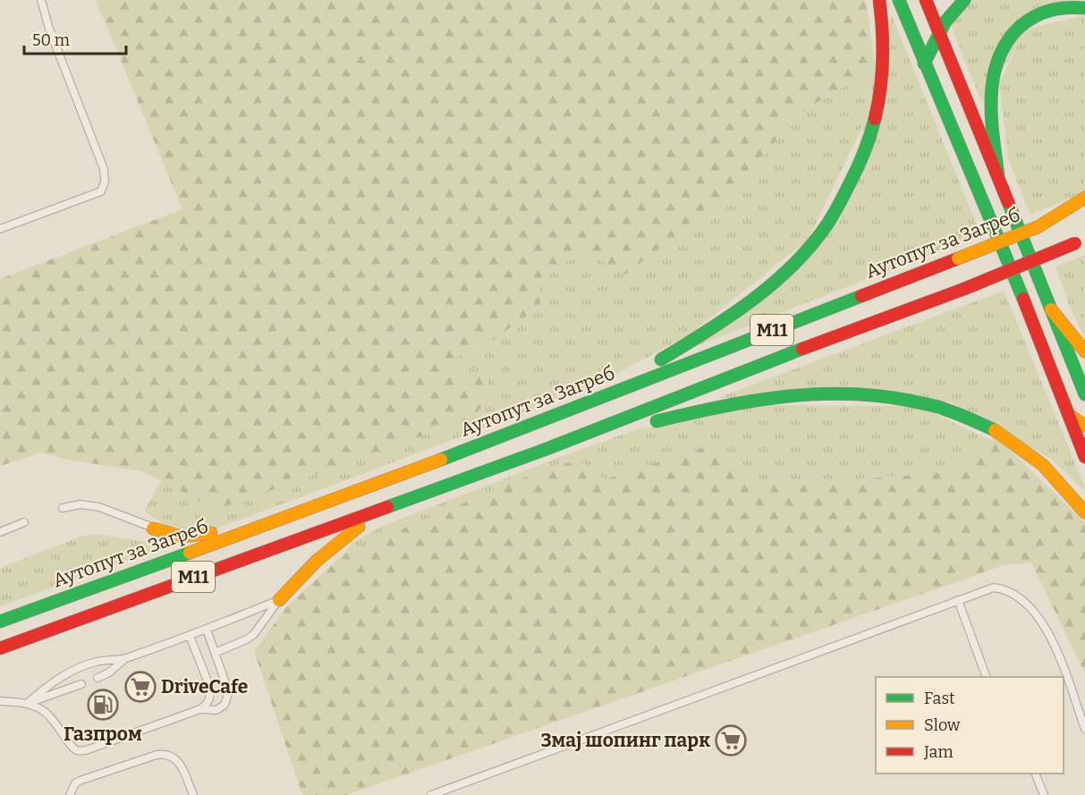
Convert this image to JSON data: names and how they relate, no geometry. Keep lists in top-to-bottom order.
{
  "streets": {
    "main road": ["Аутопут за Загреб", "M11"]
  },
  "places": {
    "supermarket": ["DriveCafe", "Змај шопинг парк"],
    "fuel station": ["Газпром"]
  },
  "legend": ["Fast", "Slow", "Jam"],
  "scale_bar": "50 m"
}
